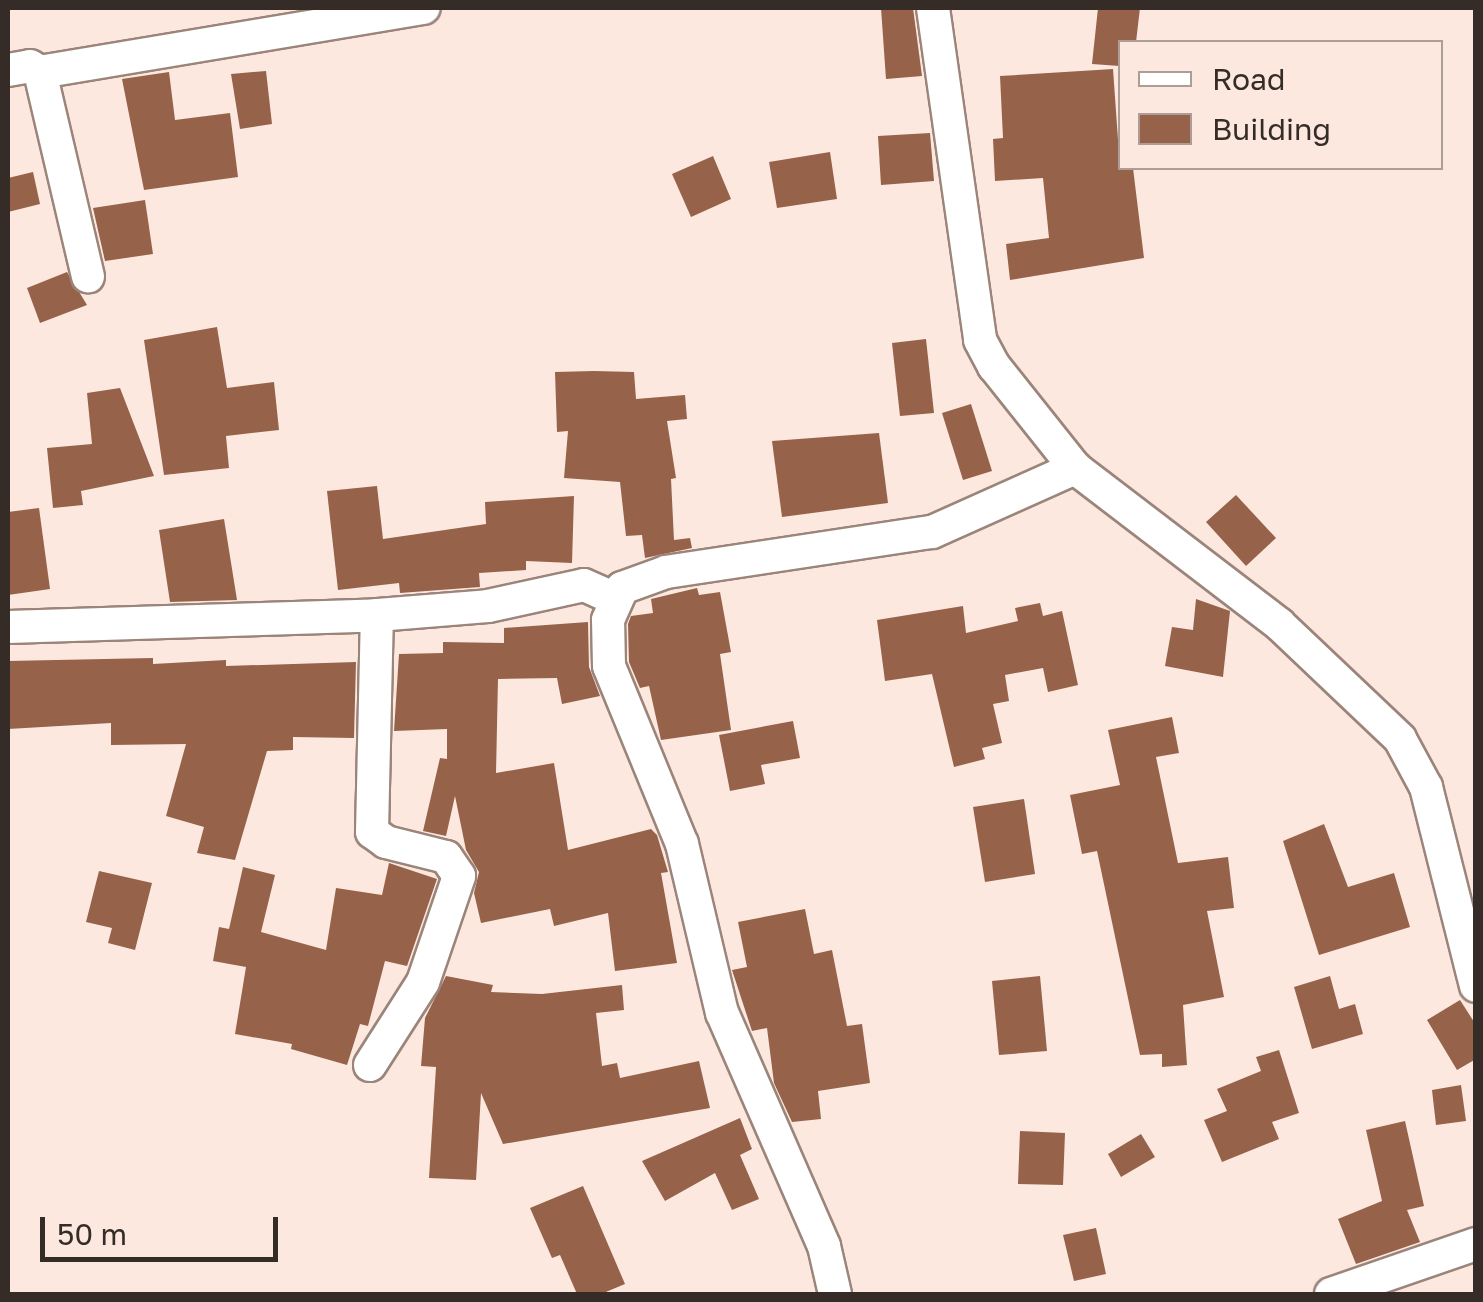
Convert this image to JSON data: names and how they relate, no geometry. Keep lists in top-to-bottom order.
{
  "legend": ["Road", "Building"],
  "scale_bar": "50 m"
}
